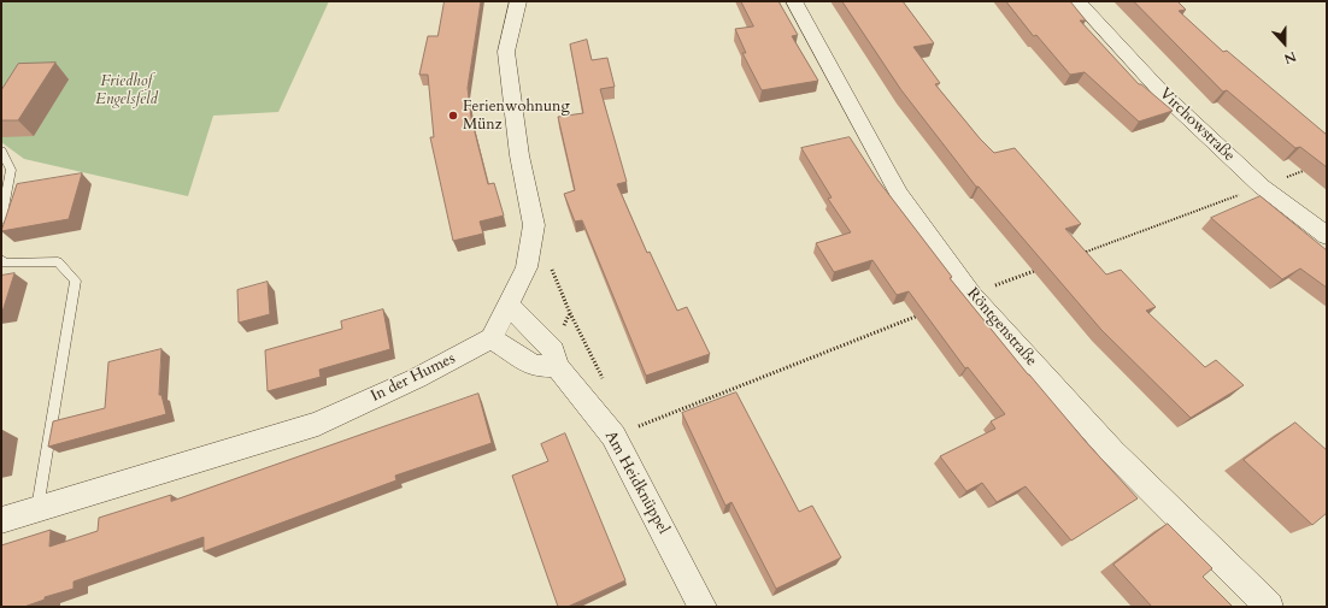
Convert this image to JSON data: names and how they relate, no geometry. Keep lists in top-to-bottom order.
{
  "streets": {
    "street": [
      "Virchowstraße",
      "Röntgenstraße",
      "In der Humes",
      "Am Heidknüppel"
    ]
  },
  "parks": ["Friedhof Engelsfeld"],
  "places": ["Ferienwohnung Münz"],
  "north": "bottom"
}
